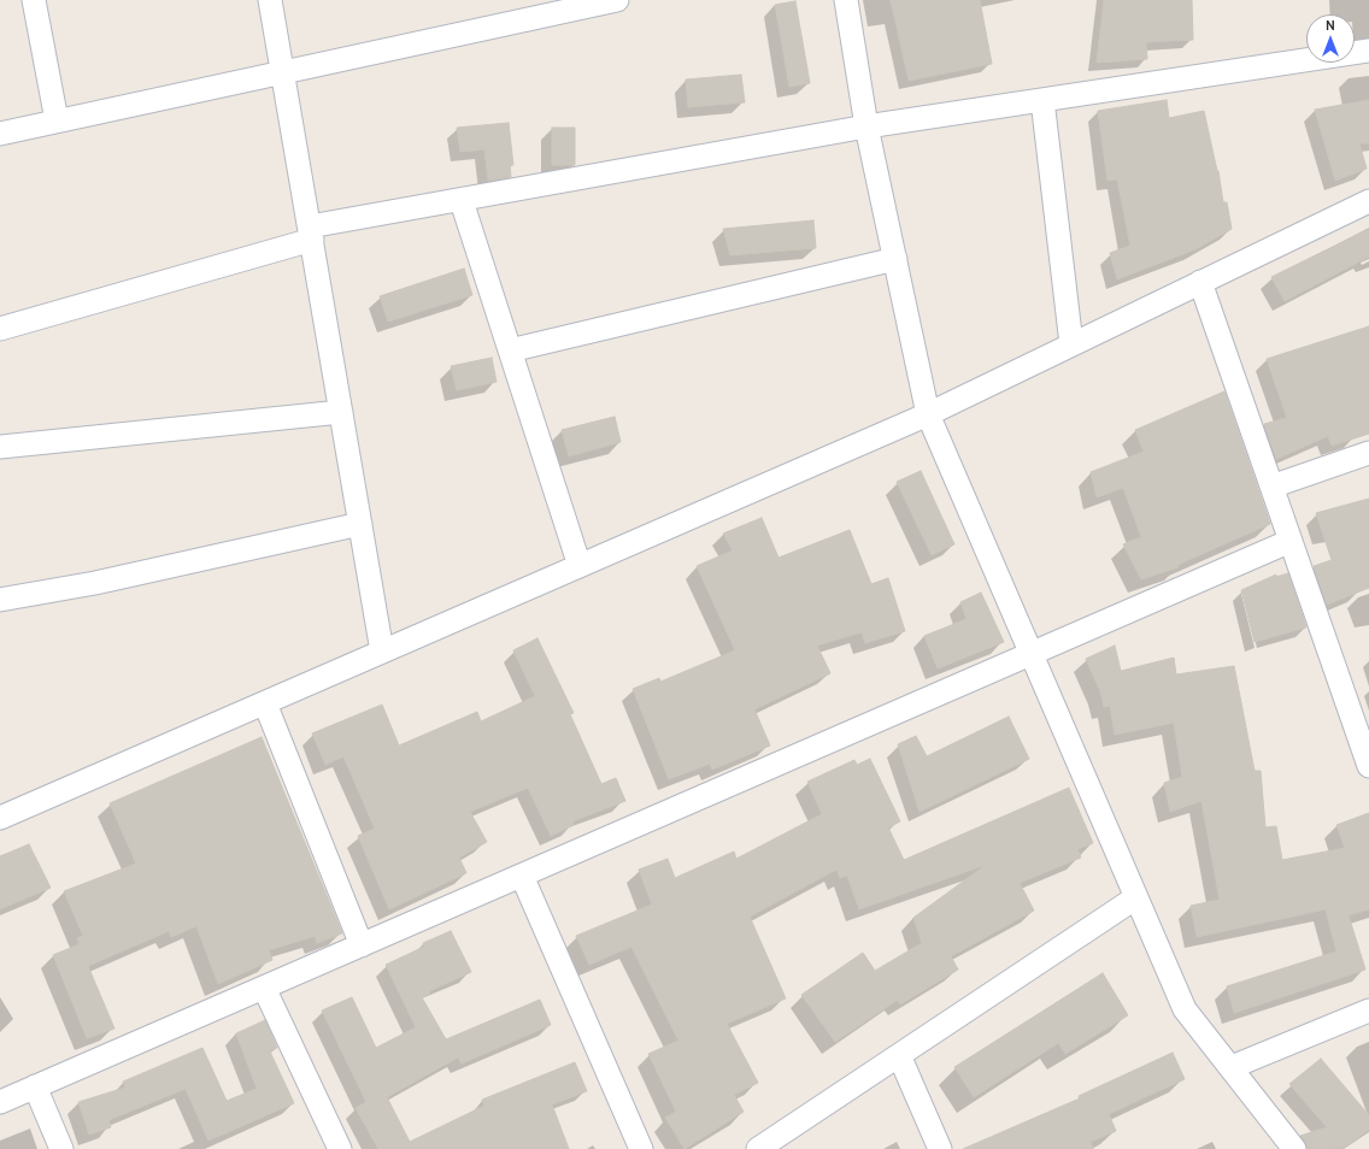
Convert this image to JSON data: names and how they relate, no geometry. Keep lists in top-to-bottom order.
{
  "north": "top"
}
